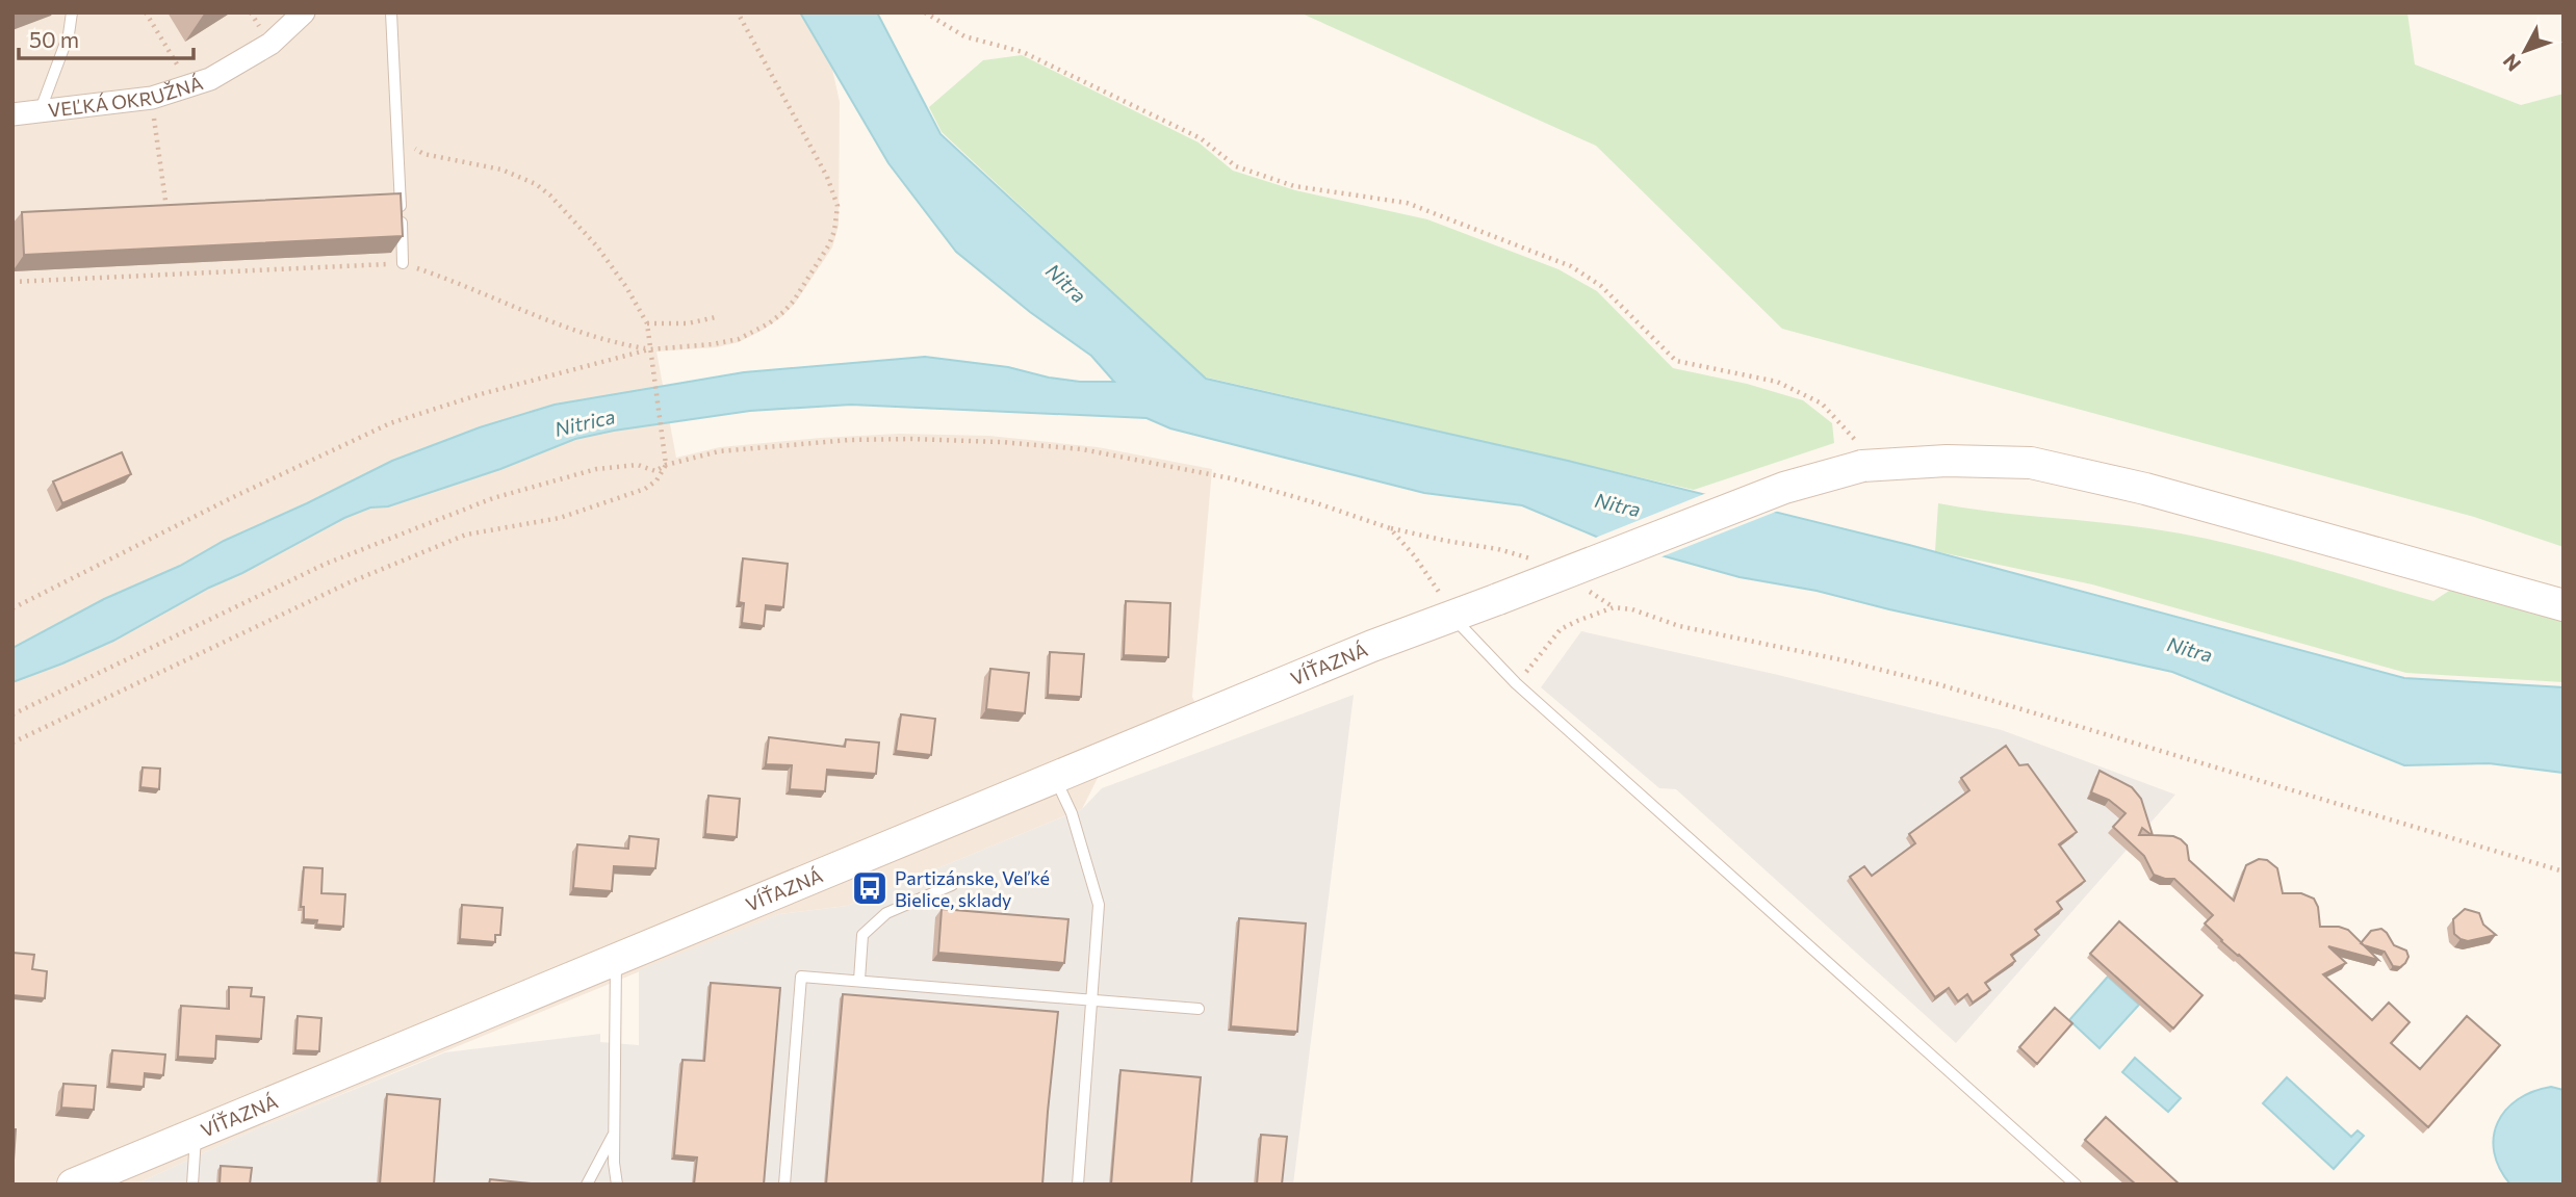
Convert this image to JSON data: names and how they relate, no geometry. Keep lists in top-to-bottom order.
{
  "streets": {
    "main road": ["VÍŤAZNÁ"],
    "street": ["VEĽKÁ OKRUŽNÁ"]
  },
  "water": ["Nitra", "Nitrica"],
  "places": {
    "bus stop": ["Partizánske, Veľké Bielice, sklady"]
  },
  "scale_bar": "50 m",
  "north": "bottom left"
}
